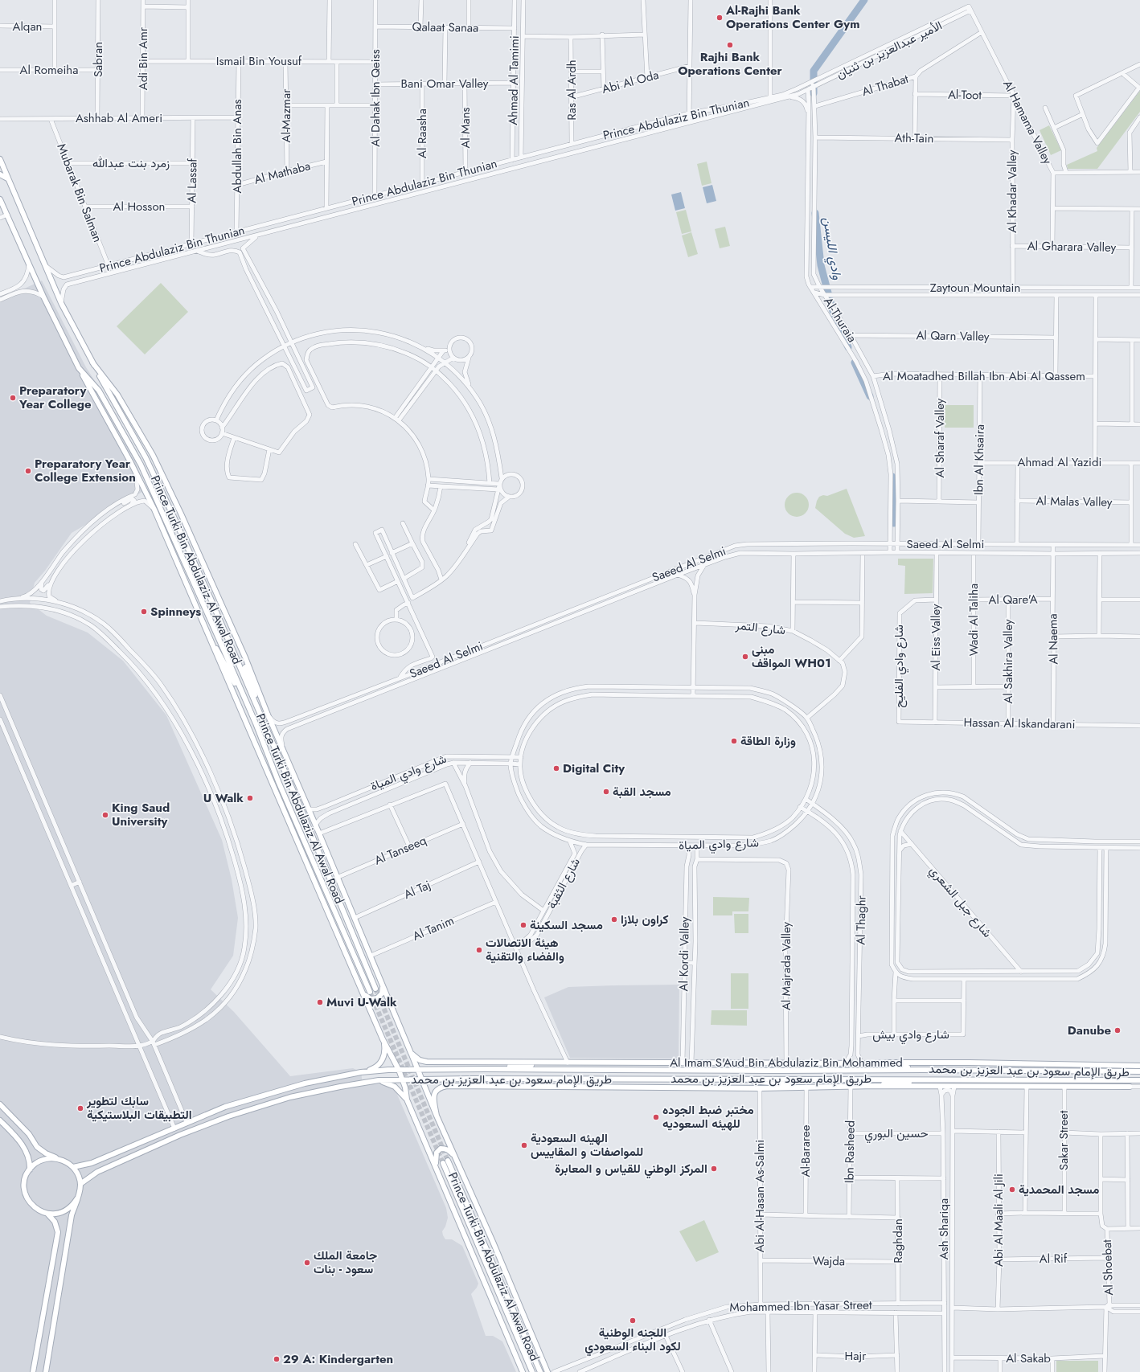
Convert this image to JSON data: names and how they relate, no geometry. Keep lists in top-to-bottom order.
{
  "streets": {
    "main road": ["Prince Turki Bin Abdulaziz Al Awal Road", "Al Imam S'Aud Bin Abdulaziz Bin Mohammed", "طريق الإمام سعود بن عبد العزيز بن محمد"],
    "street": [
      "Alqan",
      "Qalaat Sanaa",
      "الأمير عبدالعزيز بن ثنيان",
      "Adi Bin Amr",
      "Sabran",
      "Ismail Bin Yousuf",
      "Al Romeiha",
      "Ahmad Al Tamimi",
      "Abi Al Oda",
      "Bani Omar Valley",
      "Al Thabat",
      "Ras Al Ardh",
      "Al-Toot",
      "Al Dahak Ibn Qeiss",
      "Al-Mazmar",
      "Ashhab Al Ameri",
      "Prince Abdulaziz Bin Thunian",
      "Al Hamama Valley",
      "Al Mans",
      "Al Raasha",
      "Ath-Tain",
      "Abdullah Bin Anas",
      "زمرد بنت عبدالله",
      "Al Mathaba",
      "Al Lassaf",
      "Al Khadar Valley",
      "Mubarak Bin Salman",
      "Al Hosson",
      "Al Gharara Valley",
      "Zaytoun Mountain",
      "Al-Thuraia",
      "Al Qarn Valley",
      "Al Moatadhed Billah Ibn Abi Al Qassem",
      "Al Sharaf Valley",
      "Ibn Al Khsaira",
      "Ahmad Al Yazidi",
      "Al Malas Valley",
      "Saeed Al Selmi",
      "Al Qare'A",
      "Wadi Al Taliha",
      "شارع التمر",
      "Al Eiss Valley",
      "Al Naema",
      "Al Sakhira Valley",
      "شارع وادي الفليح",
      "Hassan Al Iskandarani",
      "شارع وادي المياة",
      "Al Tanseeq",
      "شارع الثقبة",
      "Al Taj",
      "شارع جبل الشعري",
      "Al Thaghr",
      "Al Tanim",
      "Al Kordi Valley",
      "Al Majrada Valley",
      "شارع وادي بيش",
      "حسين البوري",
      "Sakar Street",
      "Al-Bararee",
      "Ibn Rasheed",
      "Abi Al-Hasan As-Salmi",
      "Abi Al Maali Al Jili",
      "Ash Shariqa",
      "Raghdan",
      "Al Rif",
      "Wajda",
      "Al Shoebat",
      "Mohammed Ibn Yasar Street",
      "Hajr",
      "Al Sakab"
    ]
  },
  "crossings": [
    ["Qalaat Sanaa", "Ahmad Al Tamimi"],
    ["Qalaat Sanaa", "Al Dahak Ibn Qeiss"],
    ["الأمير عبدالعزيز بن ثنيان", "Prince Abdulaziz Bin Thunian"],
    ["الأمير عبدالعزيز بن ثنيان", "Al Hamama Valley"],
    ["الأمير عبدالعزيز بن ثنيان", "Al-Thuraia"],
    ["Adi Bin Amr", "Ismail Bin Yousuf"],
    ["Adi Bin Amr", "Ashhab Al Ameri"],
    ["Sabran", "Al Romeiha"],
    ["Sabran", "Ashhab Al Ameri"],
    ["Ismail Bin Yousuf", "Al Dahak Ibn Qeiss"],
    ["Ismail Bin Yousuf", "Al-Mazmar"],
    ["Ismail Bin Yousuf", "Abdullah Bin Anas"],
    ["Ahmad Al Tamimi", "Bani Omar Valley"],
    ["Ahmad Al Tamimi", "Prince Abdulaziz Bin Thunian"],
    ["Abi Al Oda", "Ras Al Ardh"],
    ["Bani Omar Valley", "Al Dahak Ibn Qeiss"],
    ["Bani Omar Valley", "Al Mans"],
    ["Bani Omar Valley", "Al Raasha"],
    ["Al Thabat", "Al Hamama Valley"],
    ["Al Thabat", "Al-Thuraia"],
    ["Ras Al Ardh", "Prince Abdulaziz Bin Thunian"],
    ["Al-Toot", "Al Hamama Valley"],
    ["Al-Toot", "Al Khadar Valley"],
    ["Al Dahak Ibn Qeiss", "Prince Abdulaziz Bin Thunian"],
    ["Al-Mazmar", "Al Mathaba"],
    ["Ashhab Al Ameri", "Abdullah Bin Anas"],
    ["Ashhab Al Ameri", "Al Lassaf"],
    ["Ashhab Al Ameri", "Mubarak Bin Salman"],
    ["Prince Abdulaziz Bin Thunian", "Al Mans"],
    ["Prince Abdulaziz Bin Thunian", "Al Raasha"],
    ["Prince Abdulaziz Bin Thunian", "Abdullah Bin Anas"],
    ["Prince Abdulaziz Bin Thunian", "Al Lassaf"],
    ["Prince Abdulaziz Bin Thunian", "Mubarak Bin Salman"],
    ["Prince Abdulaziz Bin Thunian", "Al-Thuraia"],
    ["Al Hamama Valley", "Al Khadar Valley"],
    ["Al Hamama Valley", "Al Gharara Valley"],
    ["Ath-Tain", "Al Khadar Valley"],
    ["Ath-Tain", "Al-Thuraia"],
    ["Abdullah Bin Anas", "Al Mathaba"],
    ["زمرد بنت عبدالله", "Al Lassaf"],
    ["زمرد بنت عبدالله", "Mubarak Bin Salman"],
    ["Al Lassaf", "Al Hosson"],
    ["Al Khadar Valley", "Al Gharara Valley"],
    ["Al Khadar Valley", "Zaytoun Mountain"],
    ["Mubarak Bin Salman", "Al Hosson"],
    ["Zaytoun Mountain", "Al-Thuraia"],
    ["Al-Thuraia", "Al Qarn Valley"],
    ["Al-Thuraia", "Al Moatadhed Billah Ibn Abi Al Qassem"],
    ["Al-Thuraia", "Saeed Al Selmi"],
    ["Al Moatadhed Billah Ibn Abi Al Qassem", "Al Sharaf Valley"],
    ["Al Moatadhed Billah Ibn Abi Al Qassem", "Ibn Al Khsaira"],
    ["Ibn Al Khsaira", "Ahmad Al Yazidi"],
    ["Ibn Al Khsaira", "Saeed Al Selmi"],
    ["Saeed Al Selmi", "Wadi Al Taliha"],
    ["Saeed Al Selmi", "Al Eiss Valley"],
    ["Saeed Al Selmi", "Al Naema"],
    ["Al Qare'A", "Wadi Al Taliha"],
    ["Al Qare'A", "Al Naema"],
    ["Al Qare'A", "Al Sakhira Valley"],
    ["شارع التمر", "شارع وادي المياة"],
    ["Al Eiss Valley", "شارع وادي الفليح"],
    ["Al Eiss Valley", "Hassan Al Iskandarani"],
    ["Al Naema", "Hassan Al Iskandarani"],
    ["Al Sakhira Valley", "Hassan Al Iskandarani"],
    ["شارع وادي الفليح", "Hassan Al Iskandarani"],
    ["شارع وادي المياة", "شارع الثقبة"],
    ["شارع وادي المياة", "Al Thaghr"],
    ["شارع وادي المياة", "Al Kordi Valley"],
    ["Al Thaghr", "شارع وادي بيش"],
    ["Al Thaghr", "Al Imam S'Aud Bin Abdulaziz Bin Mohammed"],
    ["Al Kordi Valley", "Al Majrada Valley"],
    ["Al Kordi Valley", "Al Imam S'Aud Bin Abdulaziz Bin Mohammed"],
    ["Al Majrada Valley", "Al Imam S'Aud Bin Abdulaziz Bin Mohammed"],
    ["Al Imam S'Aud Bin Abdulaziz Bin Mohammed", "Sakar Street"],
    ["Al Imam S'Aud Bin Abdulaziz Bin Mohammed", "Al-Bararee"],
    ["Al Imam S'Aud Bin Abdulaziz Bin Mohammed", "Ibn Rasheed"],
    ["Al Imam S'Aud Bin Abdulaziz Bin Mohammed", "Abi Al-Hasan As-Salmi"],
    ["Al Imam S'Aud Bin Abdulaziz Bin Mohammed", "Ash Shariqa"],
    ["حسين البوري", "Ibn Rasheed"],
    ["حسين البوري", "Ash Shariqa"],
    ["Abi Al-Hasan As-Salmi", "Wajda"],
    ["Abi Al-Hasan As-Salmi", "Mohammed Ibn Yasar Street"],
    ["Abi Al Maali Al Jili", "Al Rif"],
    ["Ash Shariqa", "Mohammed Ibn Yasar Street"],
    ["Ash Shariqa", "Al Sakab"],
    ["Raghdan", "Wajda"],
    ["Raghdan", "Mohammed Ibn Yasar Street"],
    ["Al Rif", "Al Shoebat"],
    ["Al Shoebat", "Al Sakab"]
  ],
  "water": ["وادي الليسن"],
  "places": [
    "Al-Rajhi Bank Operations Center Gym",
    "Rajhi Bank Operations Center",
    "Preparatory Year College",
    "Preparatory Year College Extension",
    "Spinneys",
    "مبنى المواقف WH01",
    "وزارة الطاقة",
    "Digital City",
    "مسجد القبة",
    "U Walk",
    "King Saud University",
    "كراون بلازا",
    "مسجد السكينة",
    "هيئة الاتصالات والفضاء والتقنية",
    "Muvi U-Walk",
    "Danube",
    "سابك لتطوير التطبيقات البلاستيكية",
    "مختبر ضبط الجوده للهيئه السعوديه",
    "الهيئه السعودية للمواصفات و المقاييس",
    "المركز الوطني للقياس و المعابرة",
    "مسجد المحمدية",
    "جامعة الملك سعود - بنات",
    "اللجنه الوطنية لكود البناء السعودي",
    "29 A: Kindergarten"
  ]
}
